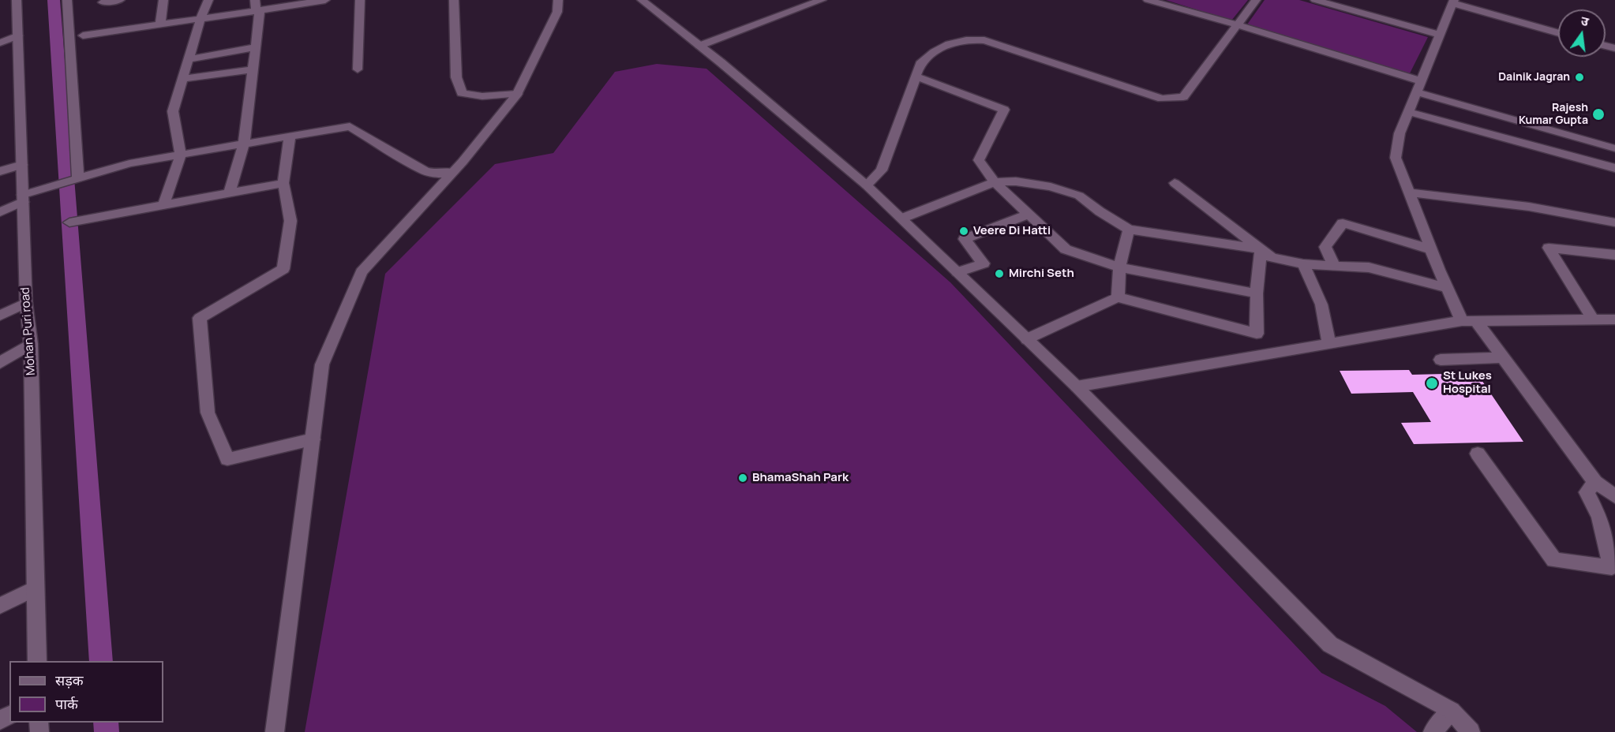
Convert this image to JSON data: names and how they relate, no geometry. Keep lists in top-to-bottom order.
{
  "streets": {
    "street": ["Mohan Puri road"]
  },
  "places": [
    "Dainik Jagran",
    "Rajesh Kumar Gupta",
    "Veere Di Hatti",
    "Mirchi Seth",
    "St Lukes Hospital",
    "BhamaShah Park"
  ],
  "legend": ["सड़क", "पार्क"],
  "north": "top"
}
